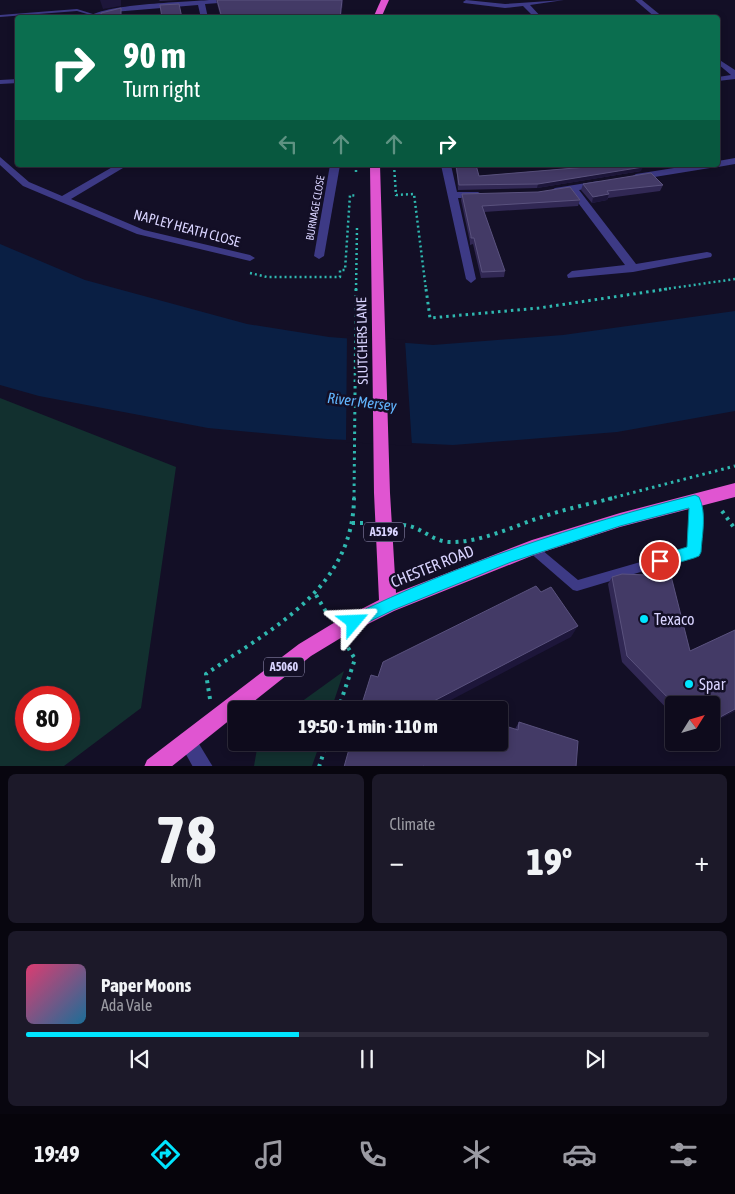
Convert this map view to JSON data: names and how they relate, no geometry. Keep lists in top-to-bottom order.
{
  "streets": {
    "highway": [
      "SLUTCHERS LANE",
      "A5196",
      "CHESTER ROAD",
      "A5060"
    ],
    "street": ["BURNAGE CLOSE", "NAPLEY HEATH CLOSE"]
  },
  "crossings": [
    ["SLUTCHERS LANE", "CHESTER ROAD"]
  ],
  "water": ["River Mersey"],
  "places": ["Texaco", "Spar"],
  "north": "top right",
  "page": {
    "turn": ["90 m", "Turn right"],
    "limit": "80",
    "trip": "19:50 · 1 min · 110 m",
    "tile": [
      ["78", "km/h"],
      "Climate"
    ],
    "heat": ["−", "19°", "+"],
    "song": ["Paper Moons", "Ada Vale"],
    "tabs": "19:49"
  }
}
